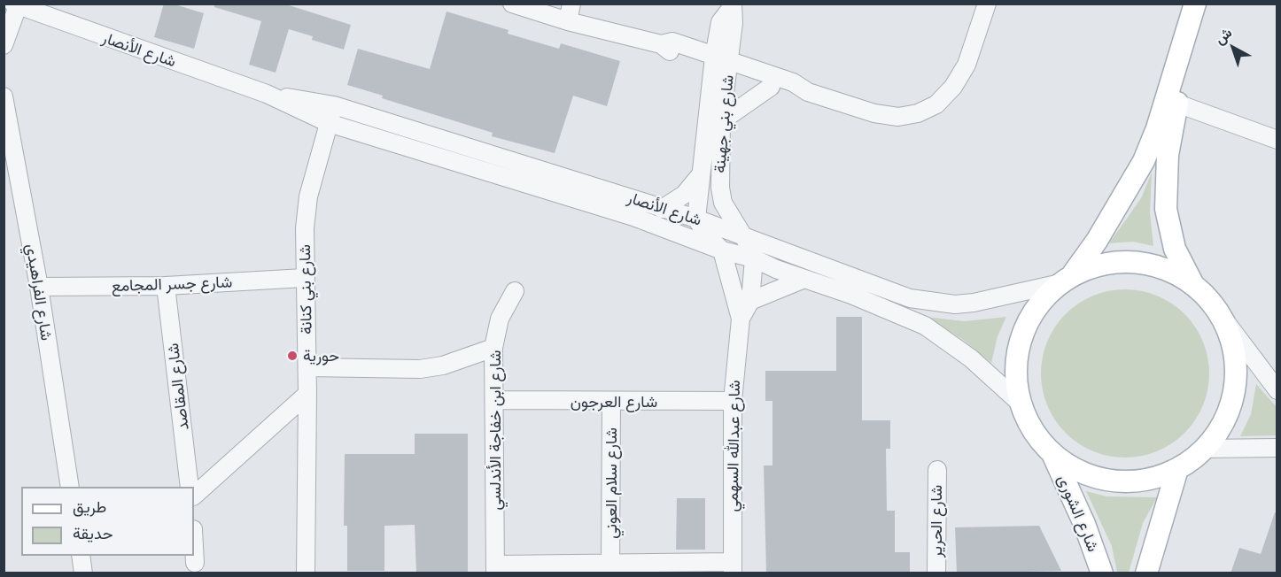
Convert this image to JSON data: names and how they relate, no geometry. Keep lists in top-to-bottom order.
{
  "streets": {
    "main road": ["شارع الشورى"],
    "street": [
      "شارع الأنصار",
      "شارع بني جهينة",
      "شارع جسر المجامع",
      "شارع بني كنانة",
      "شارع الفراهيدي",
      "شارع المقاصد",
      "شارع العرجون",
      "شارع ابن خفاجة الأندلسي",
      "شارع عبدالله السهمي",
      "شارع سلام العوني",
      "شارع الحرير"
    ]
  },
  "crossings": [
    ["شارع الأنصار", "شارع بني جهينة"],
    ["شارع الأنصار", "شارع بني كنانة"],
    ["شارع الأنصار", "شارع عبدالله السهمي"],
    ["شارع بني جهينة", "شارع عبدالله السهمي"],
    ["شارع جسر المجامع", "شارع بني كنانة"],
    ["شارع جسر المجامع", "شارع الفراهيدي"],
    ["شارع جسر المجامع", "شارع المقاصد"],
    ["شارع العرجون", "شارع ابن خفاجة الأندلسي"],
    ["شارع العرجون", "شارع عبدالله السهمي"],
    ["شارع العرجون", "شارع سلام العوني"]
  ],
  "places": ["حورية"],
  "legend": ["طريق", "حديقة"],
  "north": "top left"
}
